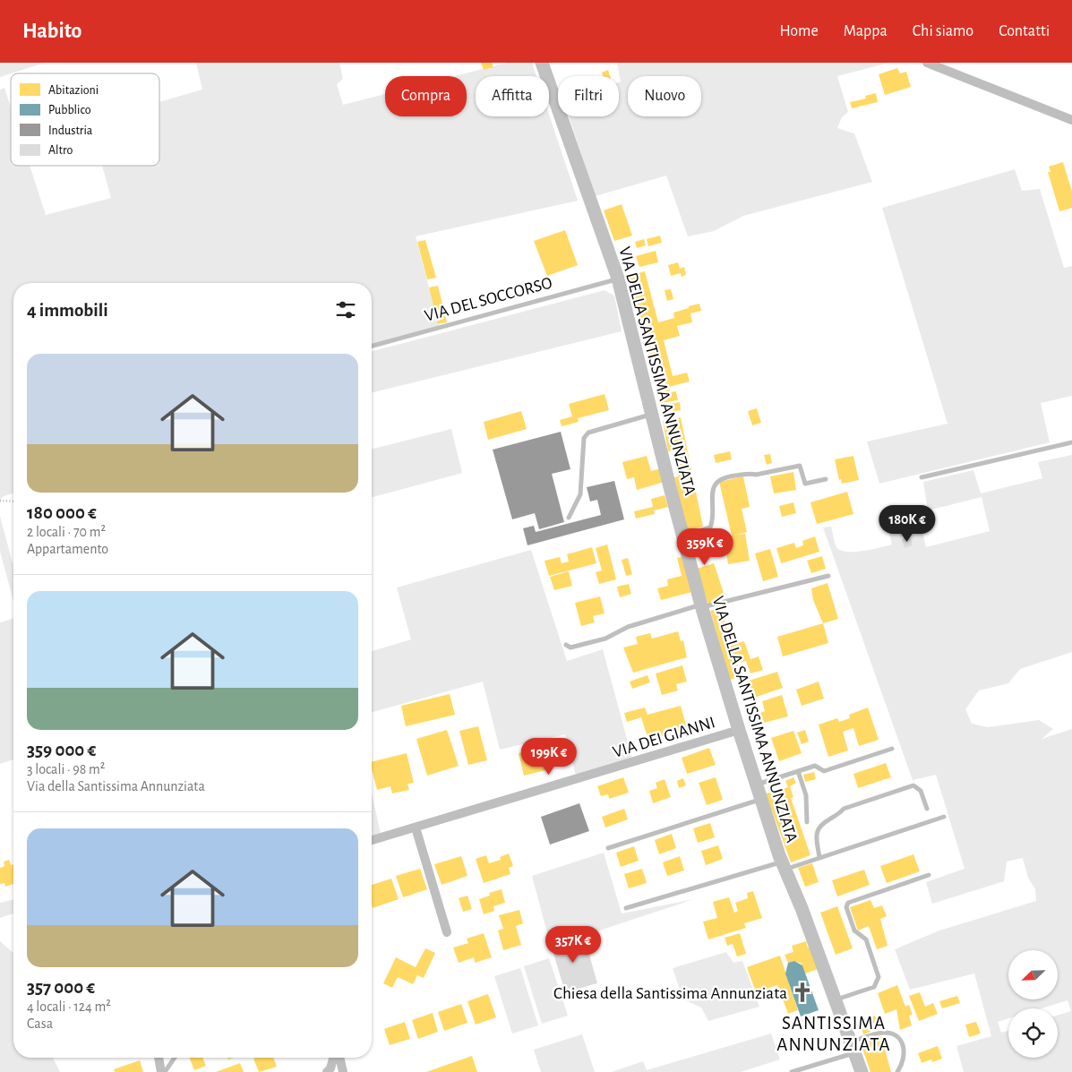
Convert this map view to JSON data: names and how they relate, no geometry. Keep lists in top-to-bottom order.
{
  "streets": {
    "street": ["VIA DELLA SANTISSIMA ANNUNZIATA", "VIA DEI GIANNI"],
    "lane": ["VIA DEL SOCCORSO"]
  },
  "crossings": [
    ["VIA DEL SOCCORSO", "VIA DELLA SANTISSIMA ANNUNZIATA"],
    ["VIA DELLA SANTISSIMA ANNUNZIATA", "VIA DEI GIANNI"]
  ],
  "districts": ["SANTISSIMA ANNUNZIATA"],
  "places": {
    "church": ["Chiesa della Santissima Annunziata"]
  },
  "legend": [
    "Abitazioni",
    "Pubblico",
    "Industria",
    "Altro"
  ],
  "north": "bottom left",
  "page": {
    "header": "Habito",
    "nav": [
      "Home",
      "Mappa",
      "Chi siamo",
      "Contatti"
    ],
    "chip": [
      "Compra",
      "Affitta",
      "Filtri",
      "Nuovo"
    ],
    "heading": "4 immobili",
    "list": [
      {
        "name": "180 000 €",
        "note": "2 locali · 70 m² · Appartamento"
      },
      {
        "name": "359 000 €",
        "note": "3 locali · 98 m² · Via della Santissima Annunziata"
      },
      {
        "name": "357 000 €",
        "note": "4 locali · 124 m² · Casa"
      }
    ],
    "price": [
      "180K €",
      "359K €",
      "199K €",
      "357K €"
    ]
  }
}
